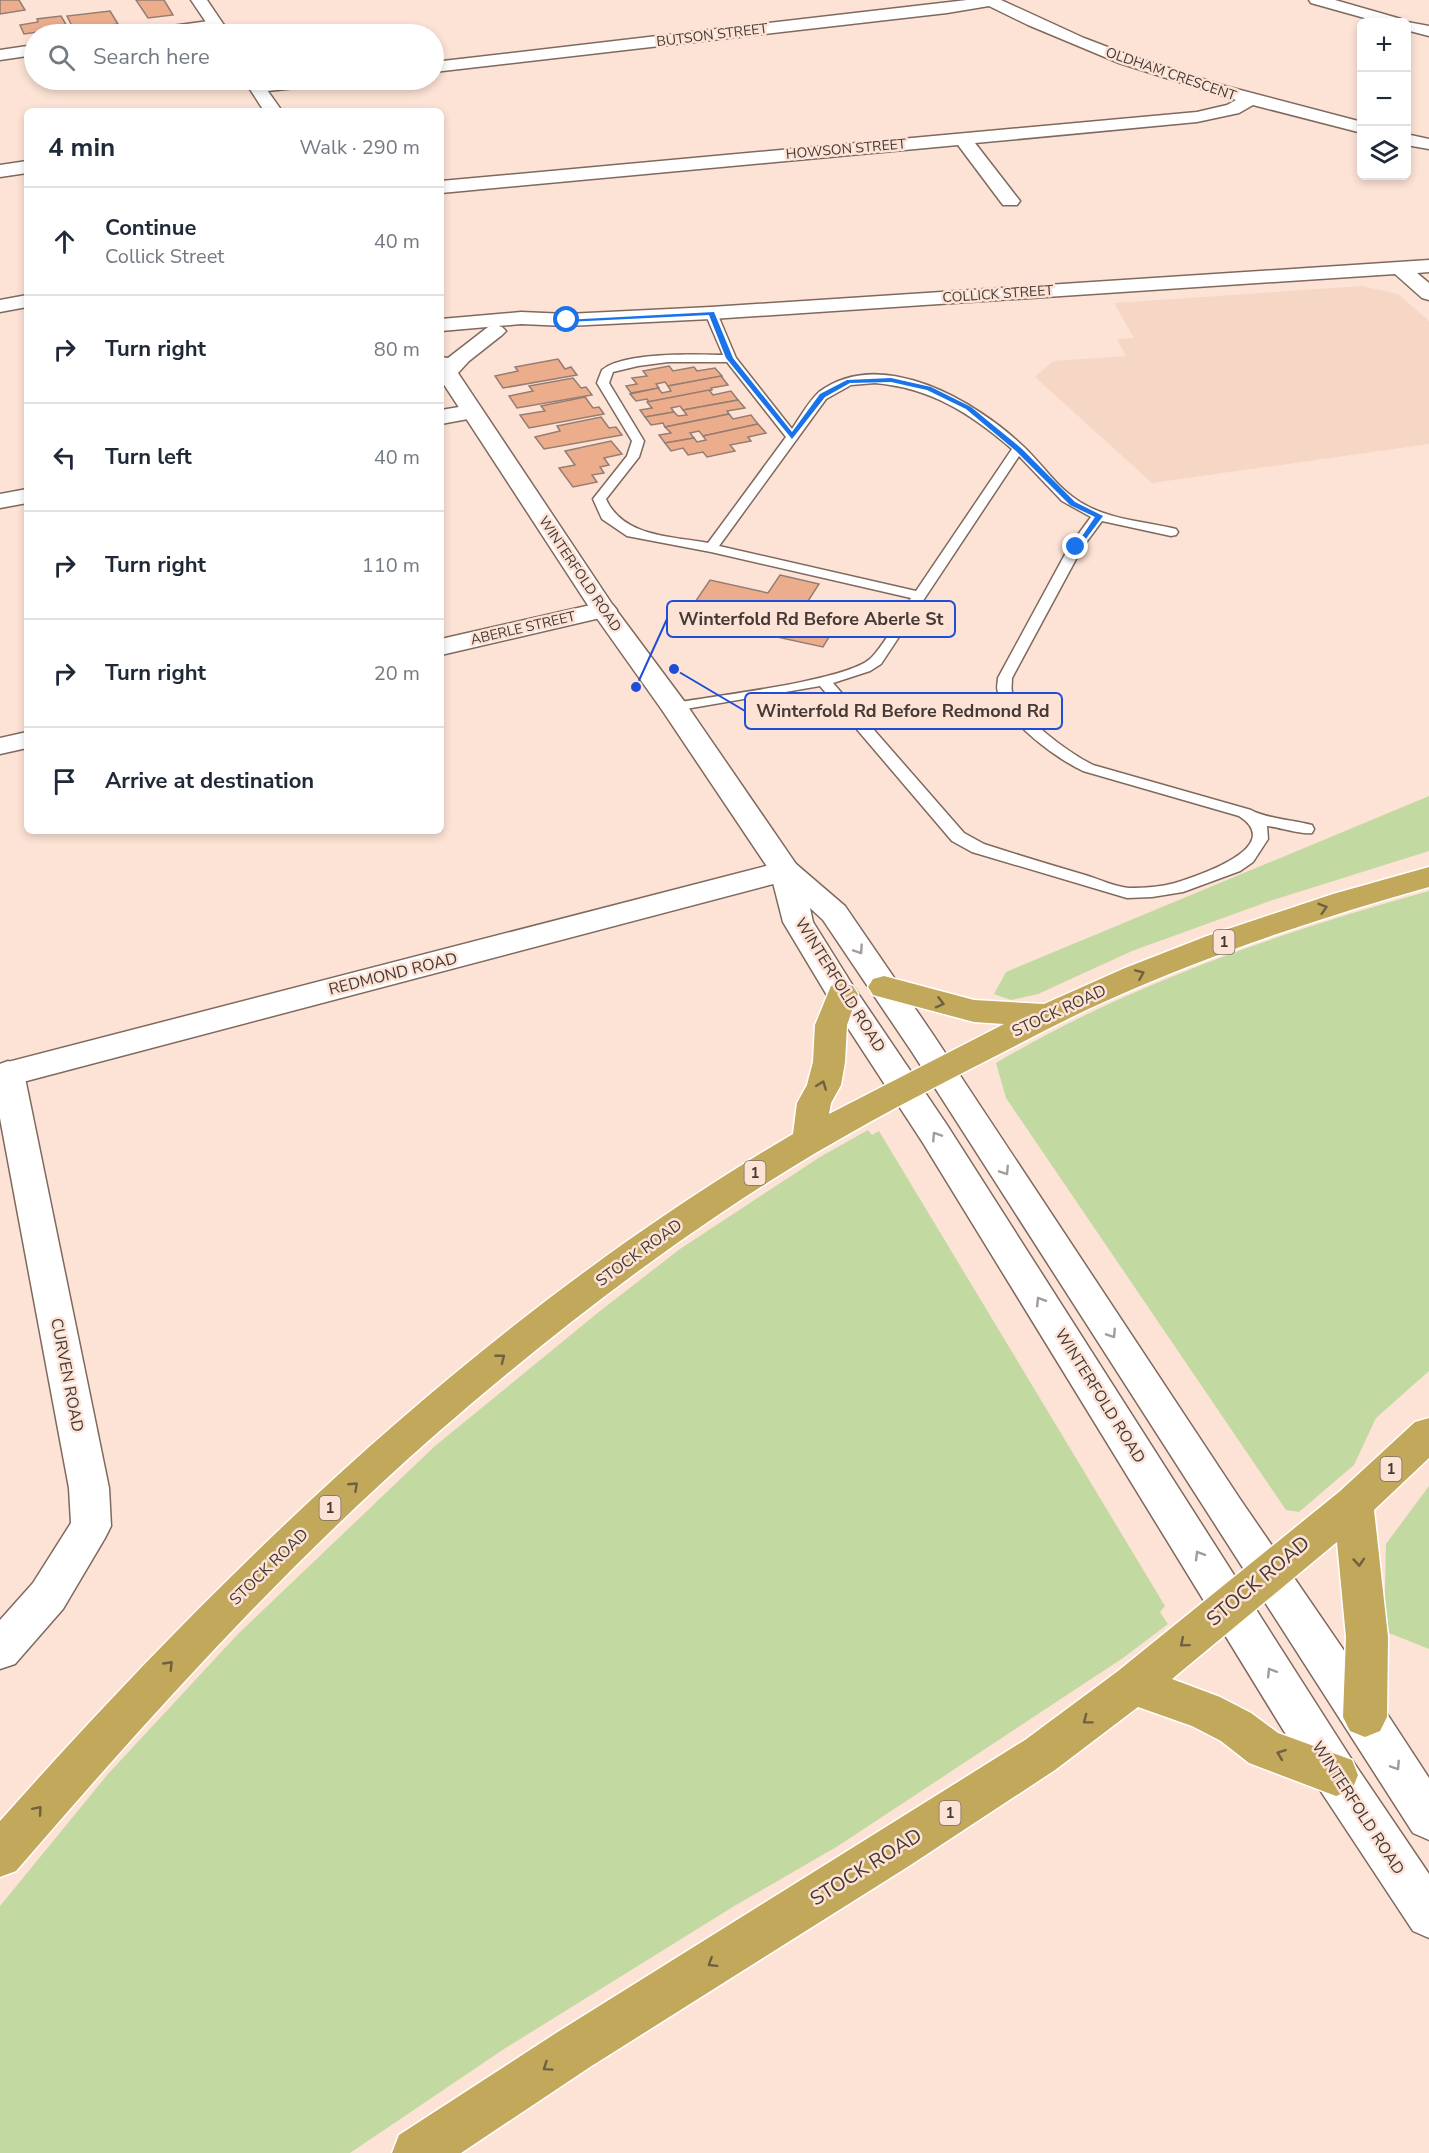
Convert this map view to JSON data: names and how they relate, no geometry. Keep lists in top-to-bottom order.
{
  "streets": {
    "highway": ["1", "STOCK ROAD"],
    "street": [
      "BUTSON STREET",
      "OLDHAM CRESCENT",
      "HOWSON STREET",
      "COLLICK STREET",
      "WINTERFOLD ROAD",
      "ABERLE STREET",
      "REDMOND ROAD",
      "CURVEN ROAD"
    ]
  },
  "crossings": [
    ["BUTSON STREET", "OLDHAM CRESCENT"],
    ["OLDHAM CRESCENT", "HOWSON STREET"],
    ["WINTERFOLD ROAD", "ABERLE STREET"],
    ["WINTERFOLD ROAD", "REDMOND ROAD"],
    ["WINTERFOLD ROAD", "STOCK ROAD"],
    ["REDMOND ROAD", "CURVEN ROAD"]
  ],
  "places": ["Winterfold Rd Before Redmond Rd", "Winterfold Rd Before Aberle St"],
  "page": {
    "map_buttons": ["+", "−"],
    "search": "Search here",
    "heading": ["4 min", "Walk · 290 m"],
    "list": [
      ["Continue", "Collick Street", "40 m"],
      ["Turn right", "80 m"],
      ["Turn left", "40 m"],
      ["Turn right", "110 m"],
      ["Turn right", "20 m"],
      "Arrive at destination"
    ]
  }
}
